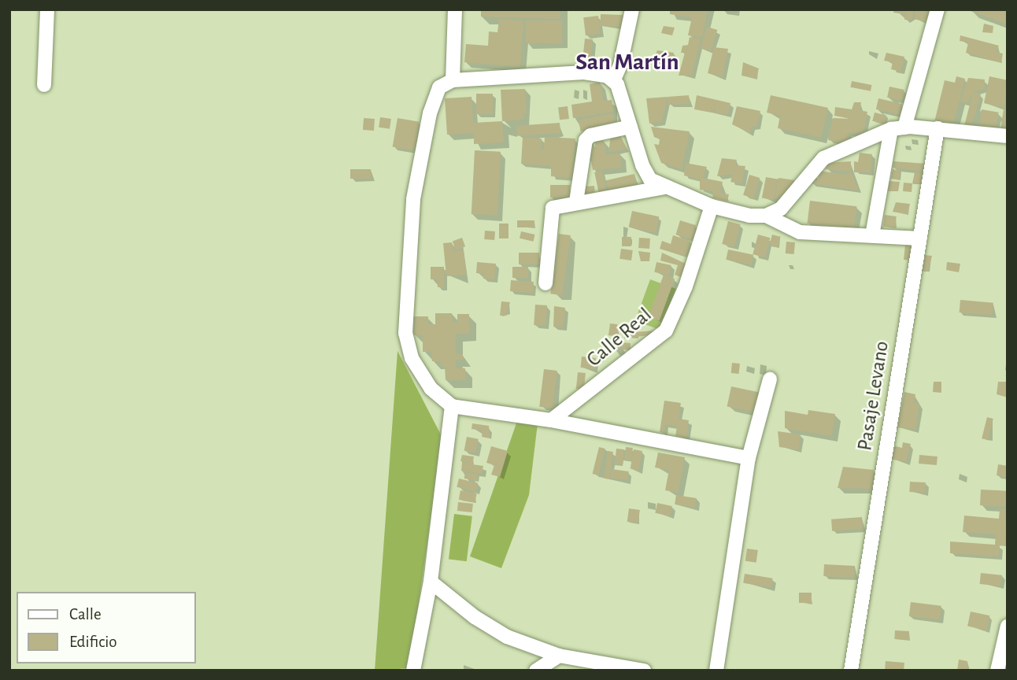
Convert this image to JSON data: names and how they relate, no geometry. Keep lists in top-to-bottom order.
{
  "streets": {
    "street": ["Calle Real", "Pasaje Levano"]
  },
  "districts": ["San Martín"],
  "legend": ["Calle", "Edificio"]
}
